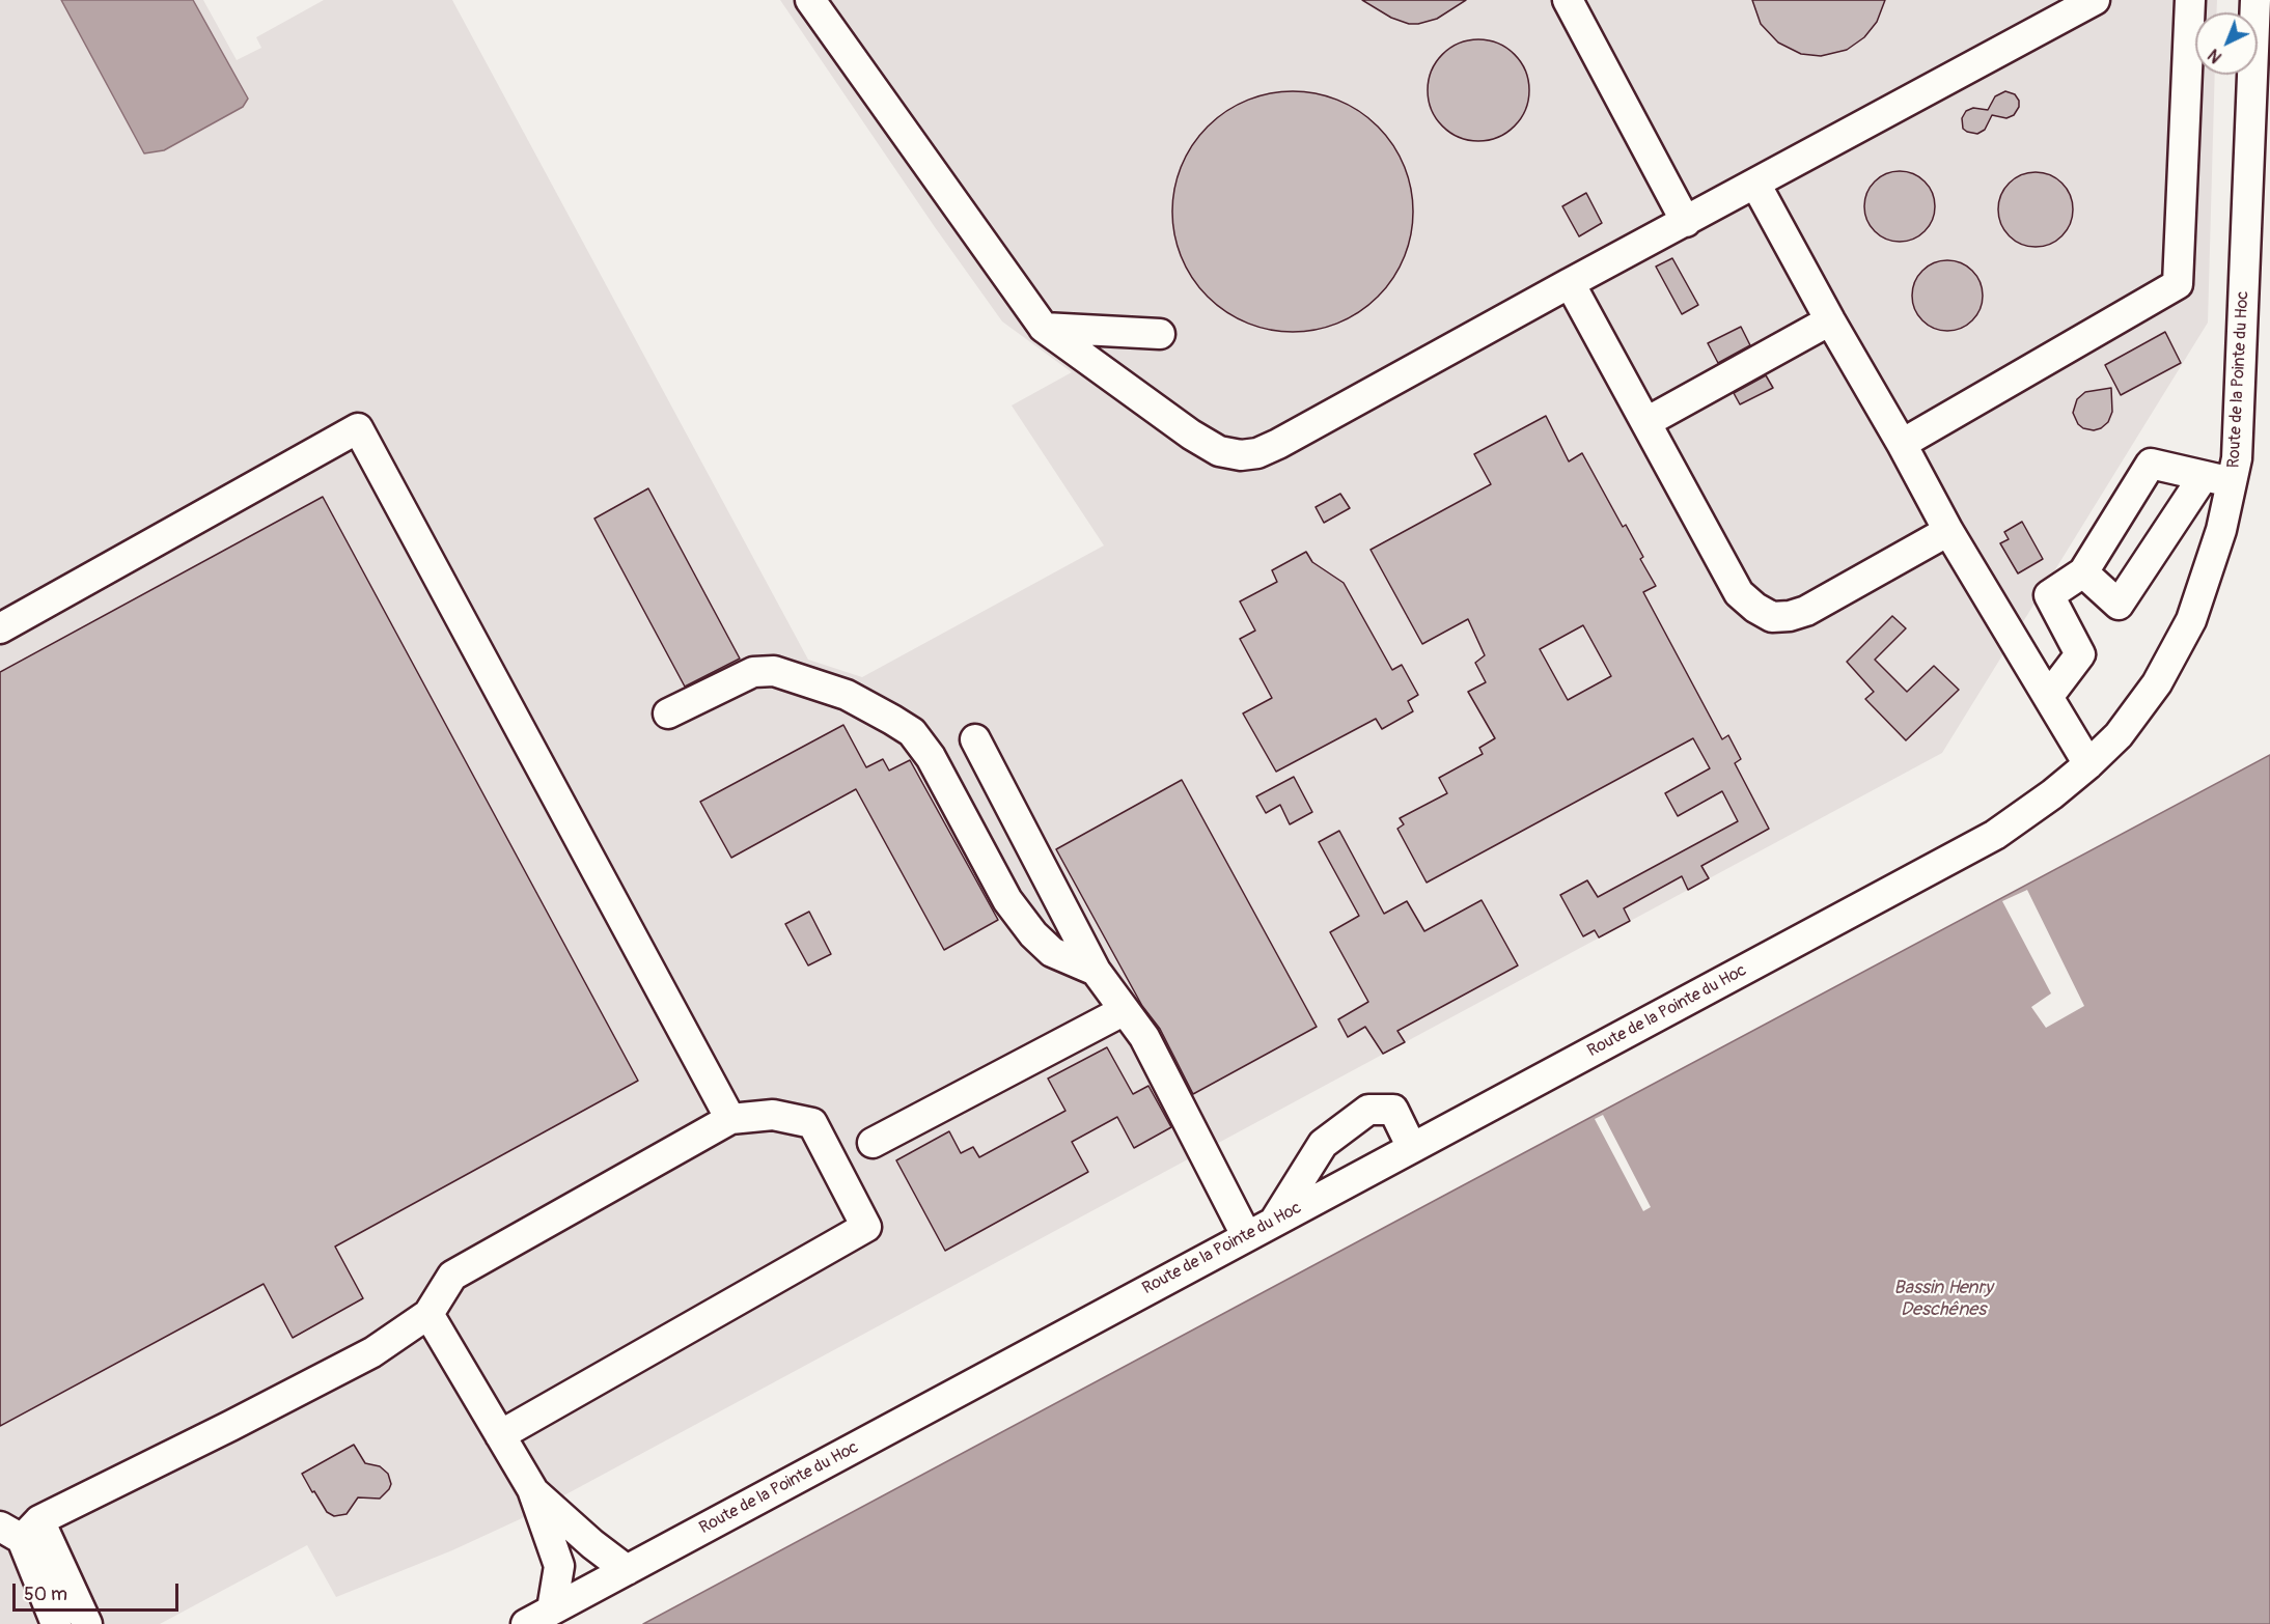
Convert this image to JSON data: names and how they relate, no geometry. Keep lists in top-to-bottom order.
{
  "streets": {
    "street": ["Route de la Pointe du Hoc"]
  },
  "water": ["Bassin Henry Deschênes"],
  "scale_bar": "50 m",
  "north": "bottom left"
}
